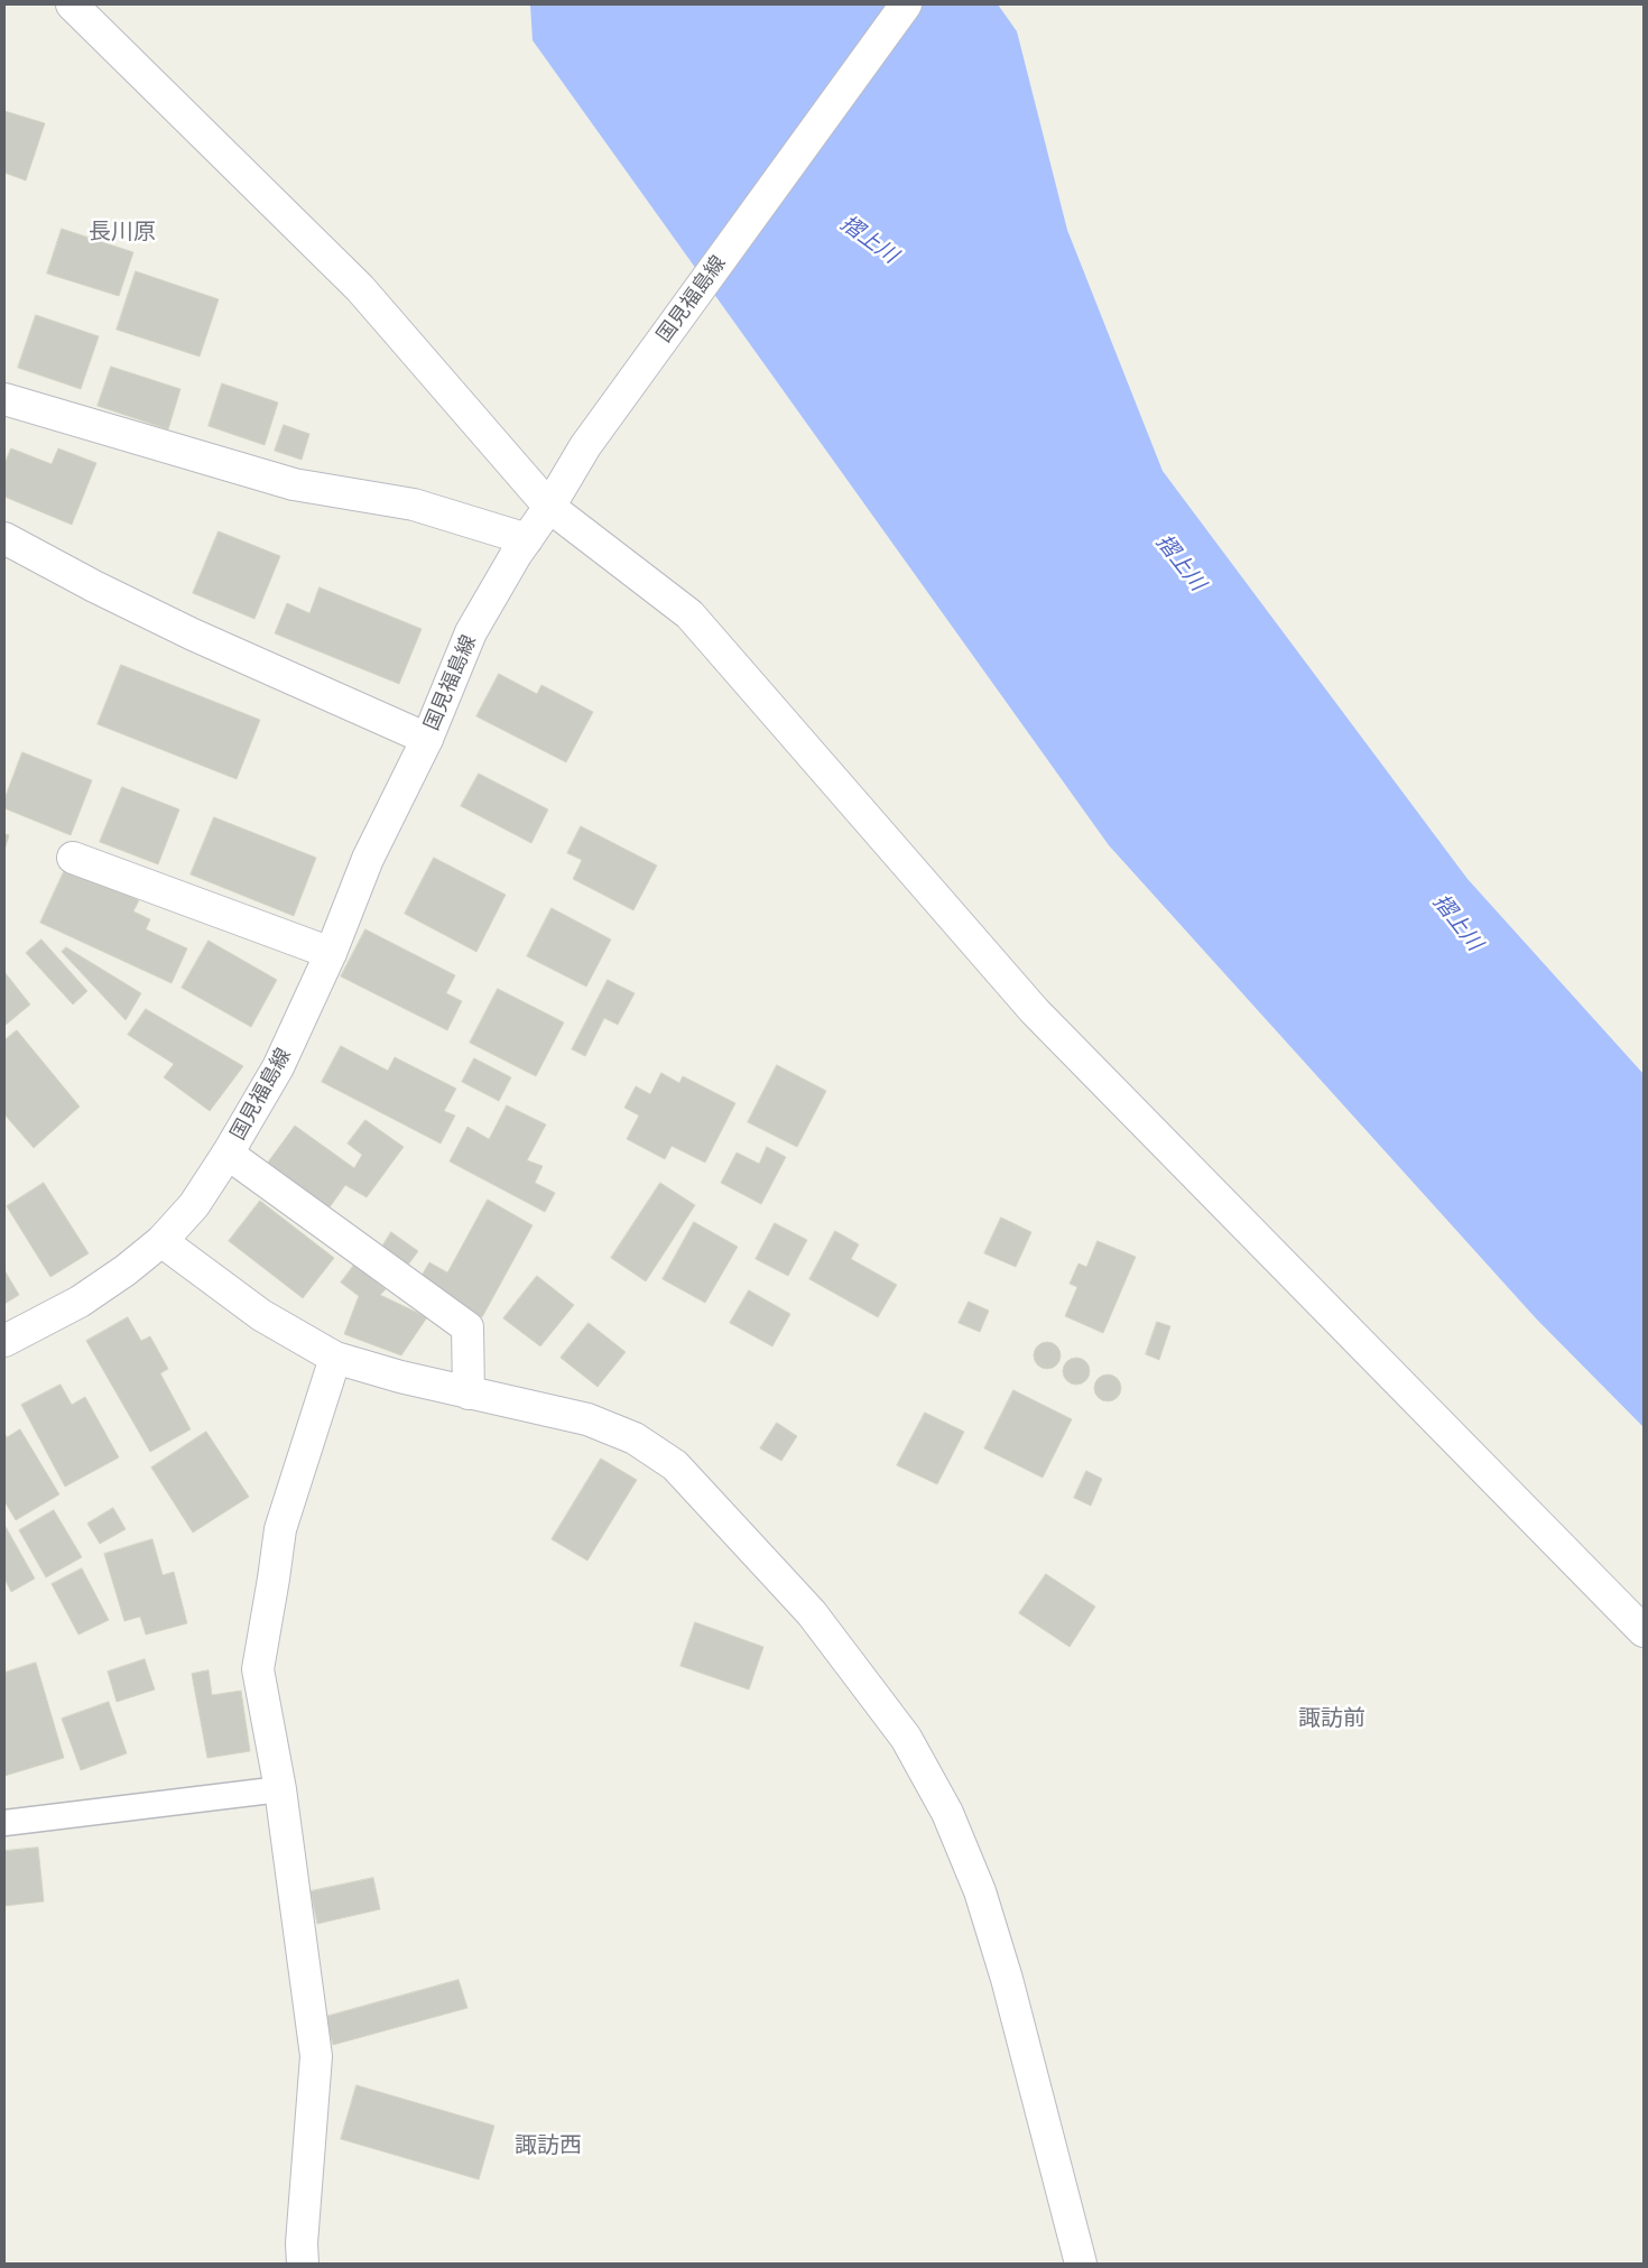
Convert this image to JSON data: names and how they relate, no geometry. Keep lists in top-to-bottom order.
{
  "streets": {
    "street": ["国見福島線"]
  },
  "districts": ["長川原", "諏訪前", "諏訪西"],
  "water": ["摺上川"]
}
